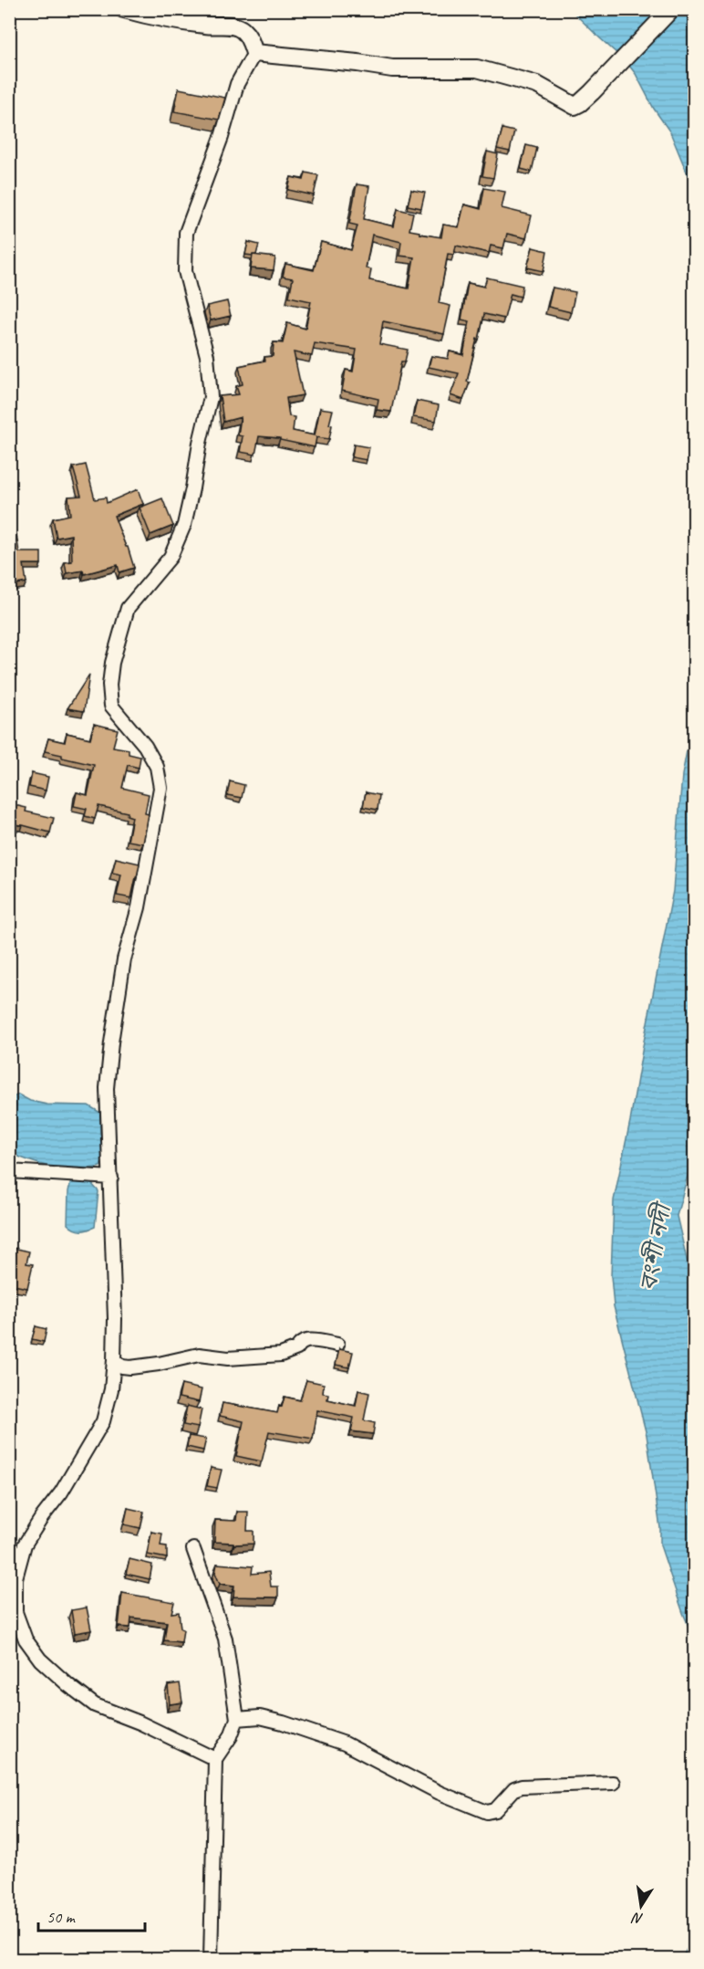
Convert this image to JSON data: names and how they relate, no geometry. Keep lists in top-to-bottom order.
{
  "water": ["বংশী নদী"],
  "scale_bar": "50 m",
  "north": "bottom"
}
